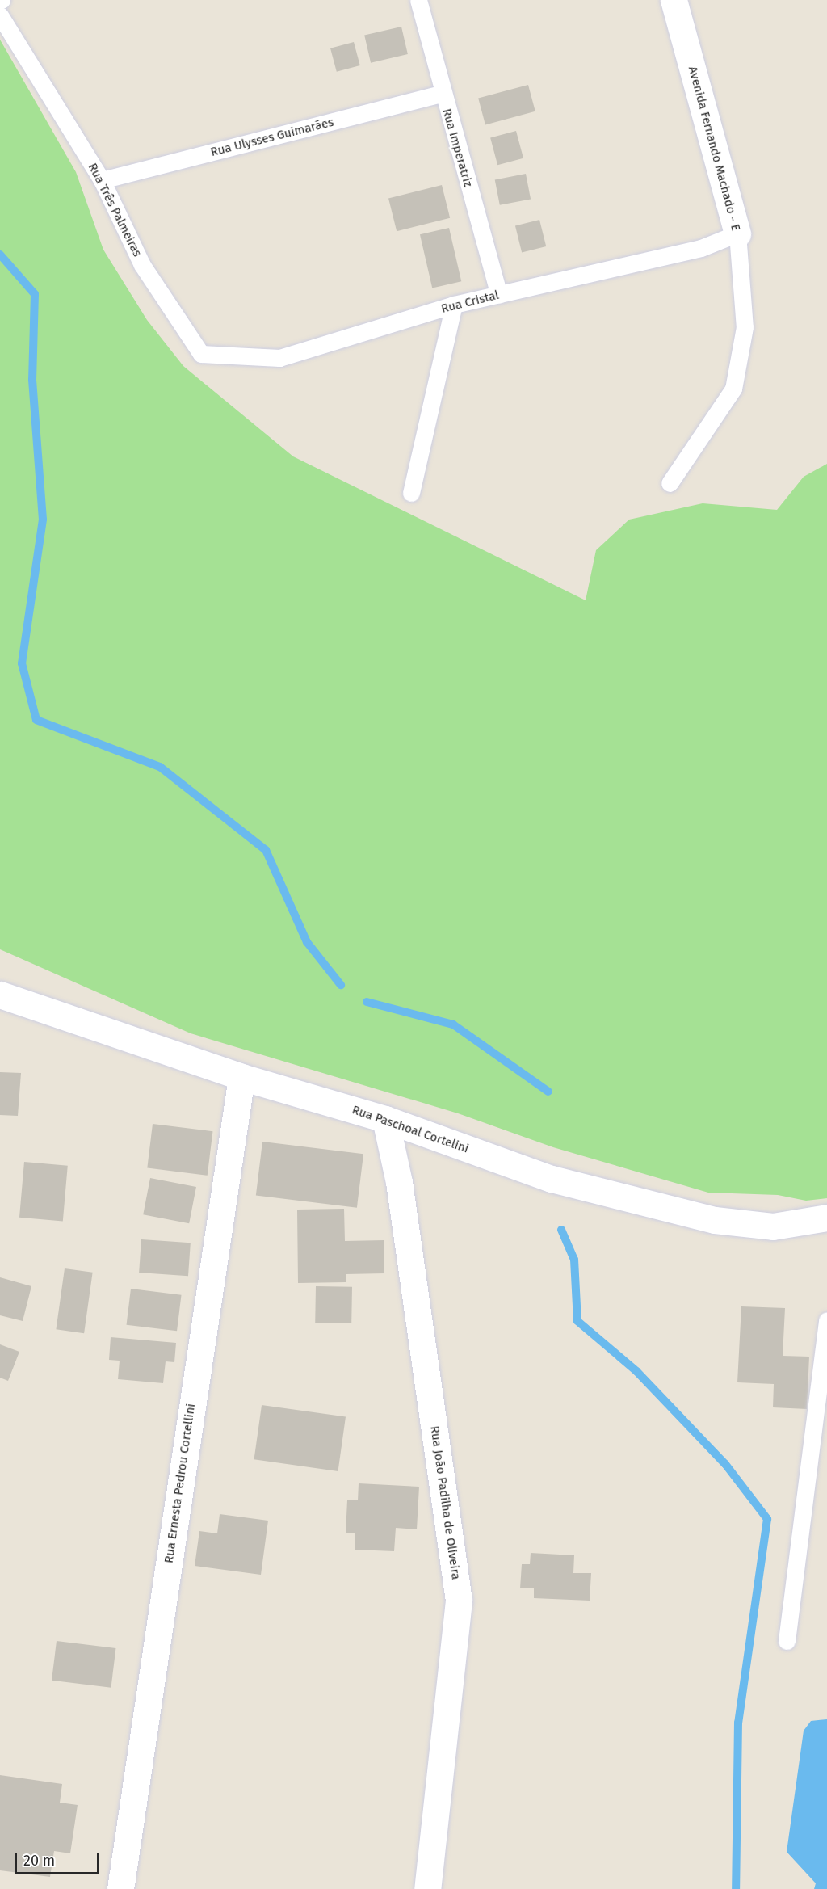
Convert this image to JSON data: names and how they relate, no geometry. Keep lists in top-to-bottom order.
{
  "streets": {
    "street": [
      "Avenida Fernando Machado - E",
      "Rua Paschoal Cortelini",
      "Rua Ernesta Pedrou Cortellini",
      "Rua João Padilha de Oliveira"
    ],
    "lane": [
      "Rua Ulysses Guimarães",
      "Rua Imperatriz",
      "Rua Três Palmeiras",
      "Rua Cristal"
    ]
  },
  "crossings": [
    ["Rua Ulysses Guimarães", "Rua Imperatriz"],
    ["Rua Ulysses Guimarães", "Rua Três Palmeiras"],
    ["Rua Imperatriz", "Rua Cristal"],
    ["Avenida Fernando Machado - E", "Rua Cristal"],
    ["Rua Três Palmeiras", "Rua Cristal"],
    ["Rua Paschoal Cortelini", "Rua Ernesta Pedrou Cortellini"],
    ["Rua Paschoal Cortelini", "Rua João Padilha de Oliveira"]
  ],
  "scale_bar": "20 m"
}
